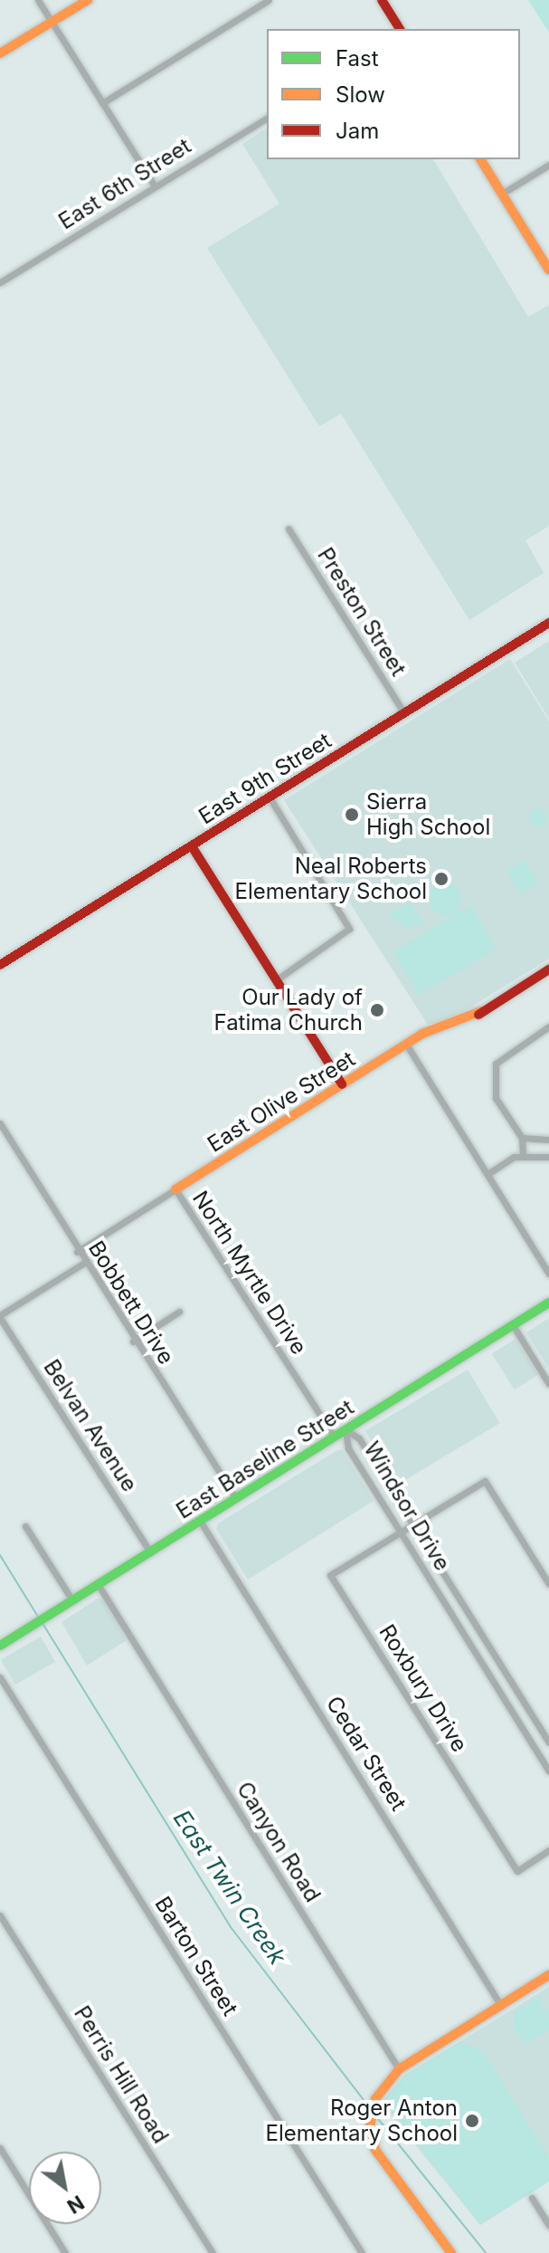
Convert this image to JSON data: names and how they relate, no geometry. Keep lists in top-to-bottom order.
{
  "streets": {
    "street": [
      "East 6th Street",
      "Preston Street",
      "East 9th Street",
      "East Olive Street",
      "North Myrtle Drive",
      "Bobbett Drive",
      "Belvan Avenue",
      "East Baseline Street",
      "Windsor Drive",
      "Roxbury Drive",
      "Cedar Street",
      "Canyon Road",
      "Barton Street",
      "Perris Hill Road"
    ]
  },
  "crossings": [
    ["Preston Street", "East 9th Street"],
    ["East Olive Street", "North Myrtle Drive"],
    ["North Myrtle Drive", "Bobbett Drive"],
    ["North Myrtle Drive", "East Baseline Street"],
    ["Bobbett Drive", "East Baseline Street"],
    ["Belvan Avenue", "East Baseline Street"],
    ["East Baseline Street", "Windsor Drive"],
    ["East Baseline Street", "Cedar Street"],
    ["East Baseline Street", "Canyon Road"],
    ["Windsor Drive", "Roxbury Drive"]
  ],
  "water": ["East Twin Creek"],
  "places": [
    "Sierra High School",
    "Neal Roberts Elementary School",
    "Our Lady of Fatima Church",
    "Roger Anton Elementary School"
  ],
  "legend": ["Fast", "Slow", "Jam"],
  "north": "bottom right"
}
